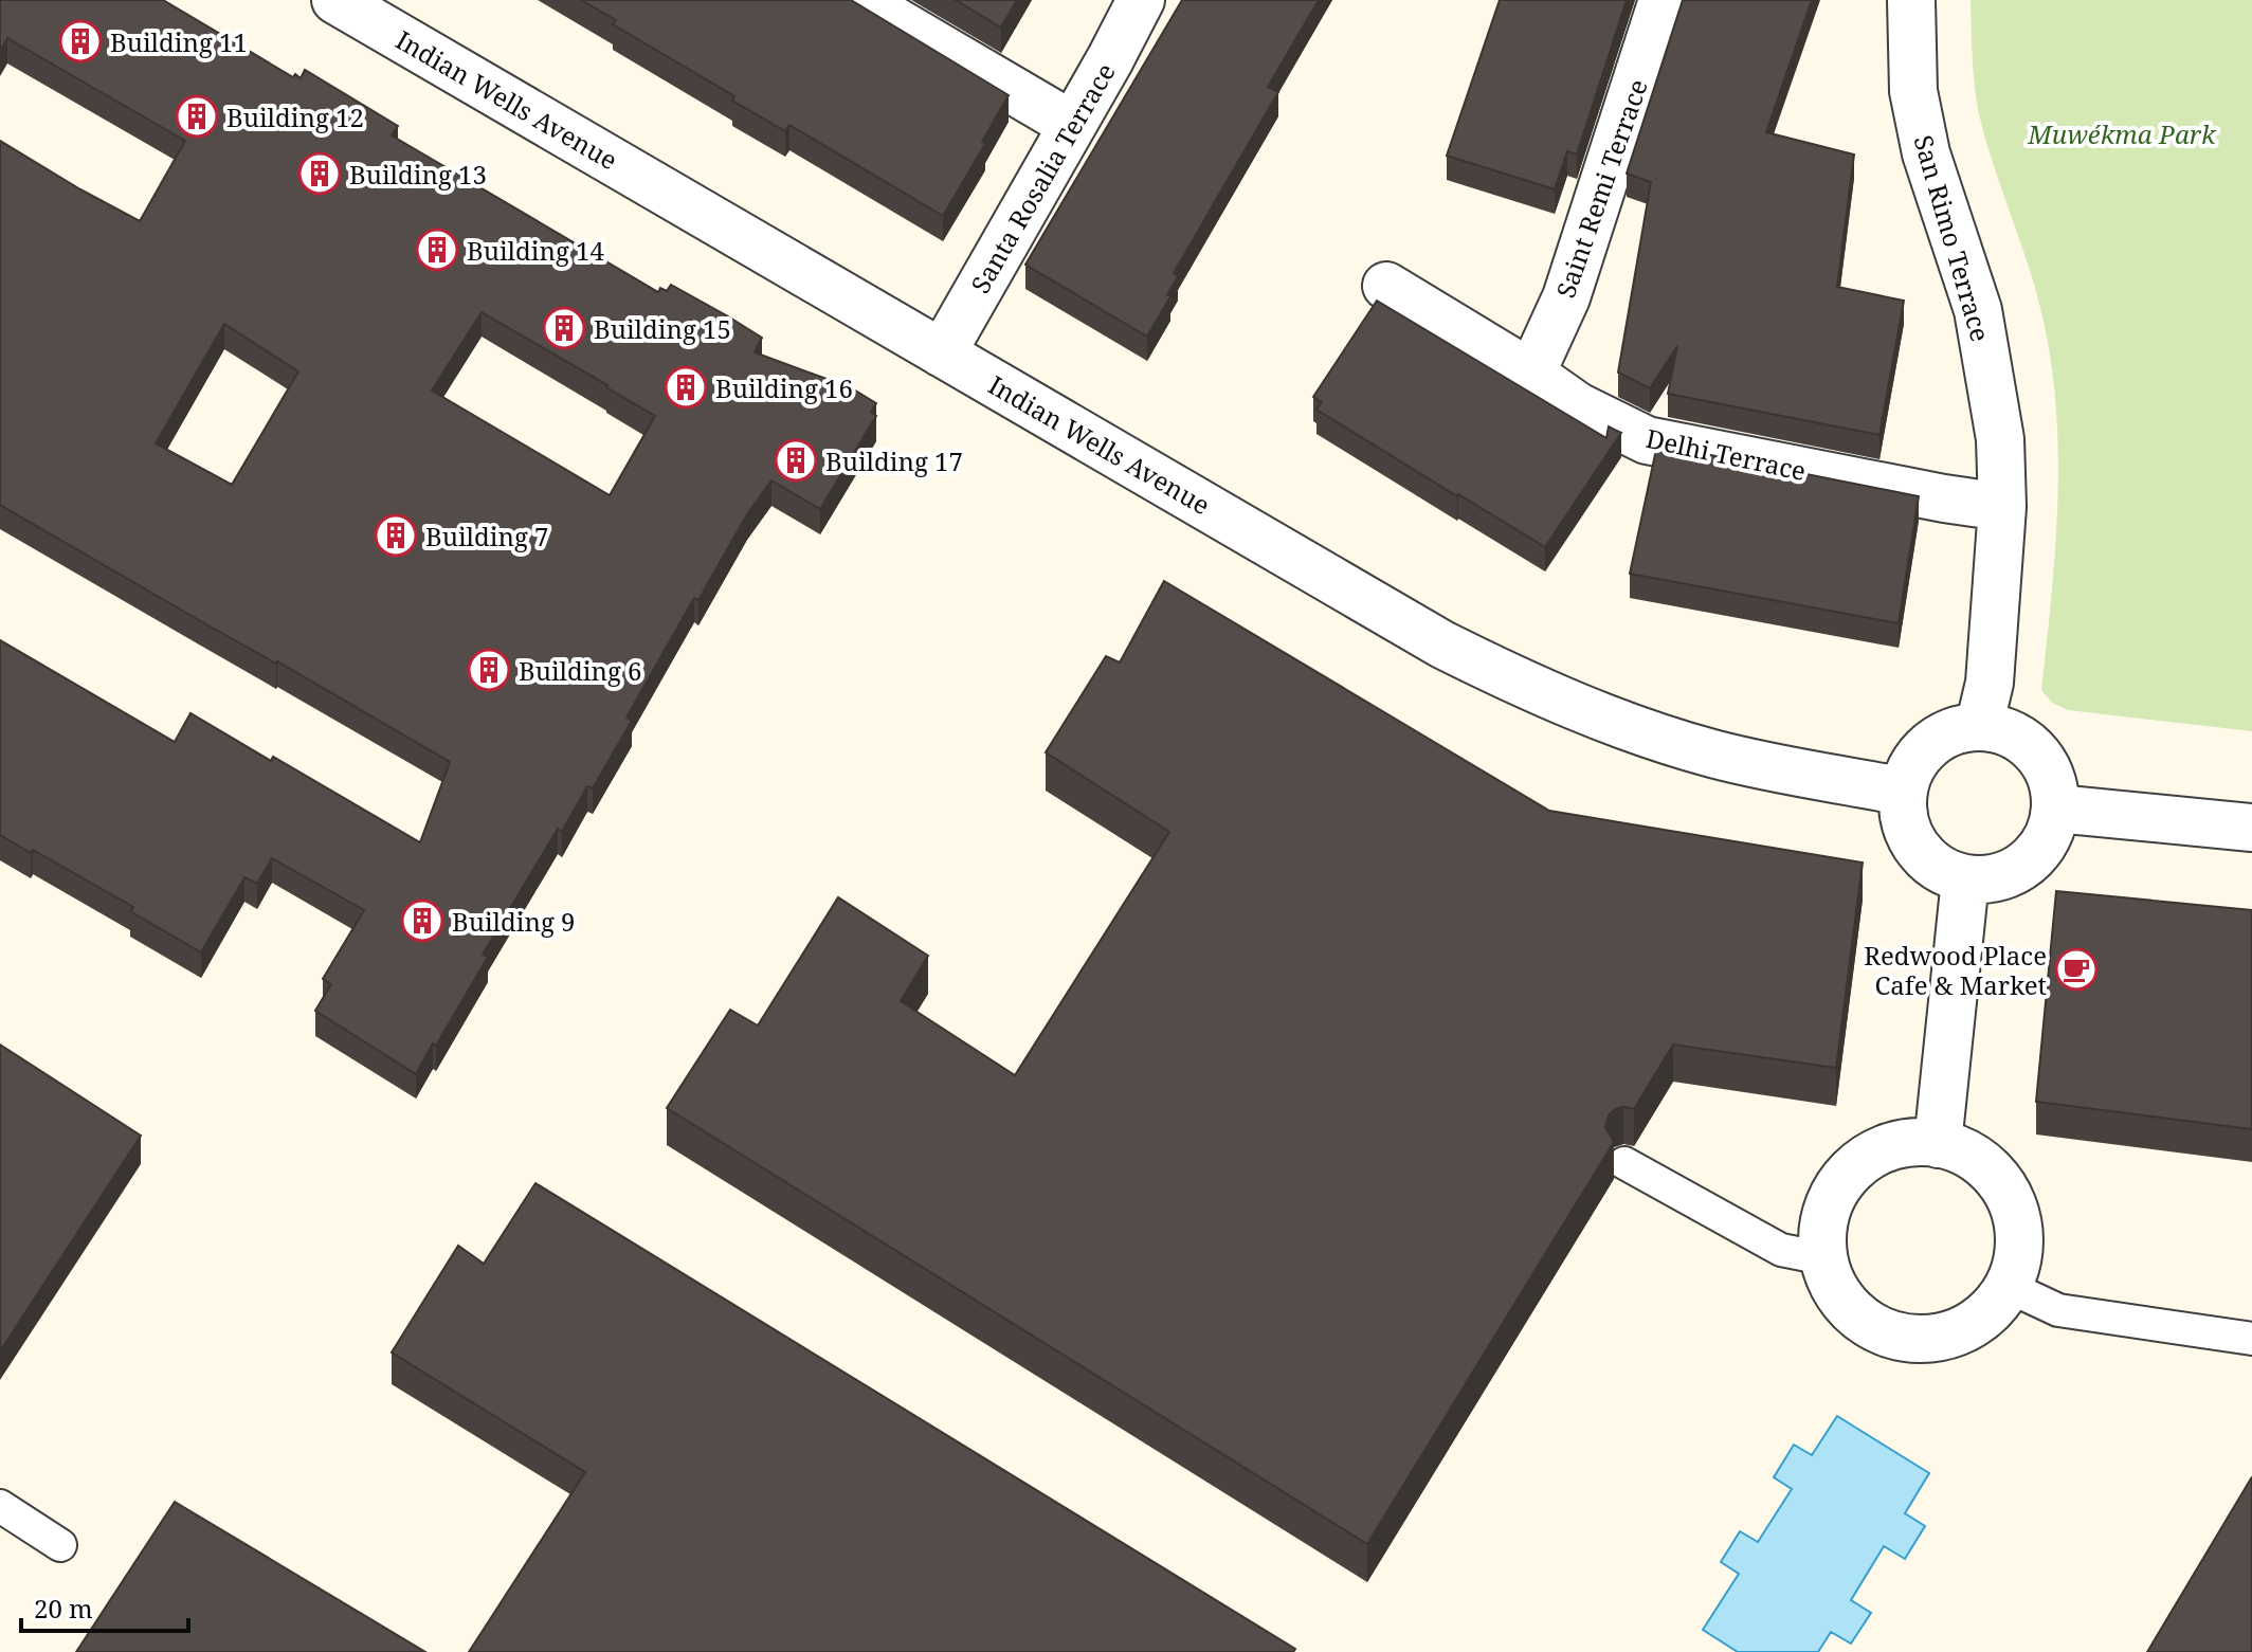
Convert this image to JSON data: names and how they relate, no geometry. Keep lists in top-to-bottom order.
{
  "streets": {
    "street": [
      "Indian Wells Avenue",
      "Santa Rosalia Terrace",
      "Saint Remi Terrace",
      "San Rimo Terrace",
      "Delhi Terrace"
    ]
  },
  "crossings": [
    ["Indian Wells Avenue", "Santa Rosalia Terrace"],
    ["Indian Wells Avenue", "San Rimo Terrace"],
    ["Saint Remi Terrace", "Delhi Terrace"],
    ["San Rimo Terrace", "Delhi Terrace"]
  ],
  "parks": ["Muwékma Park"],
  "places": {
    "building": [
      "Building 11",
      "Building 12",
      "Building 13",
      "Building 14",
      "Building 15",
      "Building 16",
      "Building 17",
      "Building 7",
      "Building 6",
      "Building 9"
    ],
    "cafe": ["Redwood Place Cafe & Market"]
  },
  "scale_bar": "20 m"
}
